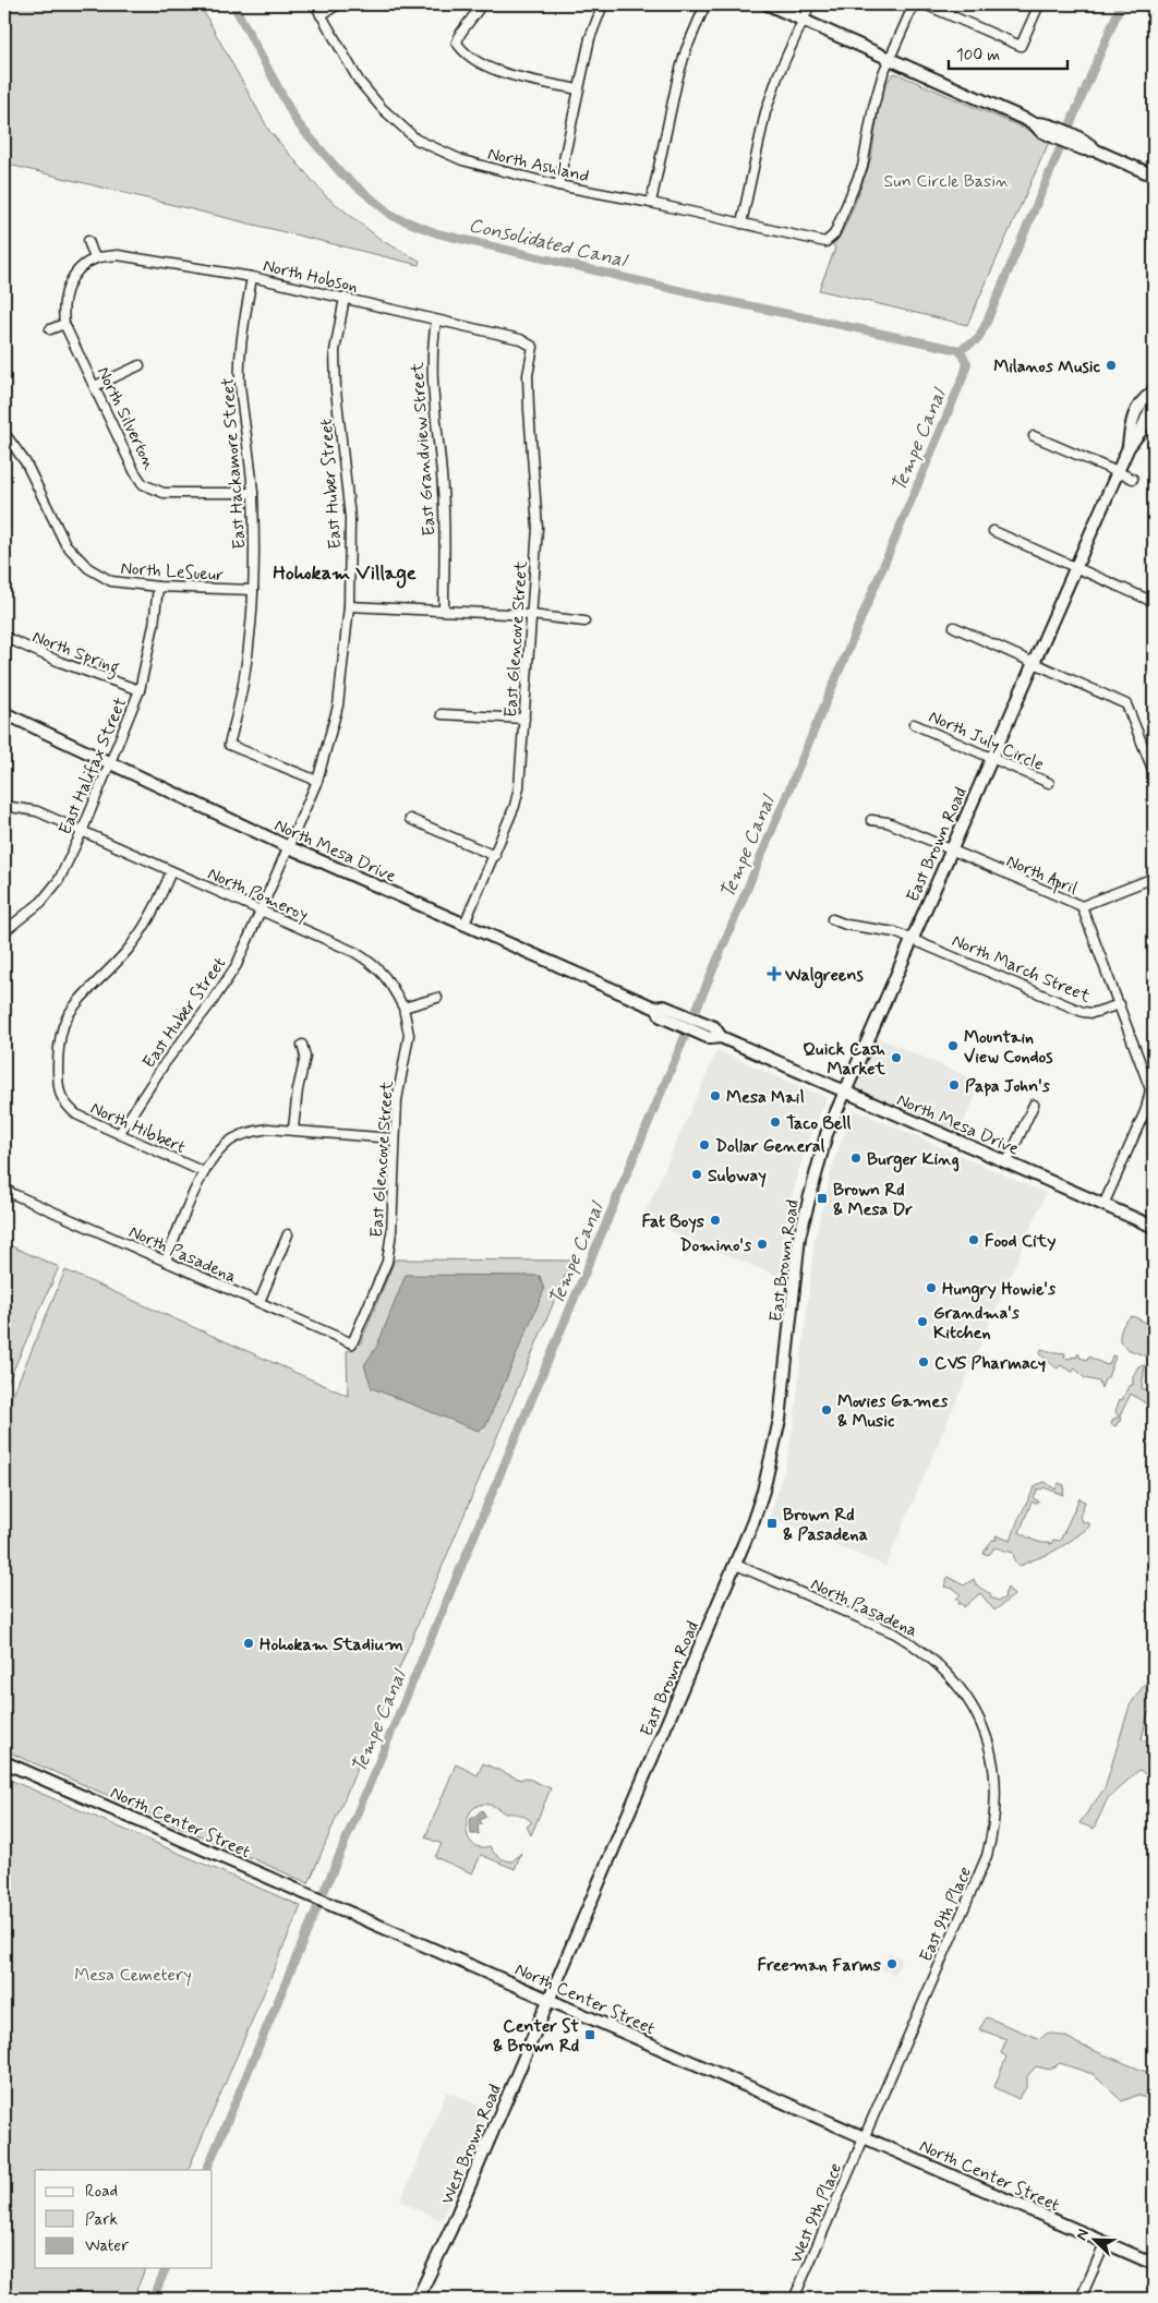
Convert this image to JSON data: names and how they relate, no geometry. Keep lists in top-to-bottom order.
{
  "streets": {
    "main road": [
      "East Brown Road",
      "North Mesa Drive",
      "North Center Street",
      "West Brown Road"
    ],
    "street": [
      "North Ashland",
      "North Hobson",
      "North Silverton",
      "East Grandview Street",
      "East Hackamore Street",
      "East Huber Street",
      "North LeSueur",
      "East Glencove Street",
      "North Spring",
      "North July Circle",
      "East Halifax Street",
      "North April",
      "North Pomeroy",
      "North March Street",
      "North Hibbert",
      "North Pasadena",
      "East 9th Place",
      "West 9th Place"
    ]
  },
  "crossings": [
    ["North Hobson", "North Silverton"],
    ["North Hobson", "East Grandview Street"],
    ["North Hobson", "East Hackamore Street"],
    ["North Hobson", "East Huber Street"],
    ["North Hobson", "East Glencove Street"],
    ["North Silverton", "East Hackamore Street"],
    ["East Hackamore Street", "East Huber Street"],
    ["East Hackamore Street", "North LeSueur"],
    ["East Huber Street", "North Mesa Drive"],
    ["East Huber Street", "North Pomeroy"],
    ["East Huber Street", "North Hibbert"],
    ["North LeSueur", "East Halifax Street"],
    ["East Glencove Street", "North Mesa Drive"],
    ["East Glencove Street", "North Pomeroy"],
    ["East Glencove Street", "North Pasadena"],
    ["North Spring", "East Halifax Street"],
    ["North July Circle", "East Brown Road"],
    ["East Halifax Street", "North Mesa Drive"],
    ["East Halifax Street", "North Pomeroy"],
    ["East Brown Road", "North Mesa Drive"],
    ["East Brown Road", "North April"],
    ["East Brown Road", "North March Street"],
    ["East Brown Road", "North Pasadena"],
    ["East Brown Road", "North Center Street"],
    ["East Brown Road", "West Brown Road"],
    ["North Pomeroy", "North Hibbert"],
    ["North Pasadena", "East 9th Place"],
    ["North Center Street", "East 9th Place"],
    ["North Center Street", "West Brown Road"],
    ["North Center Street", "West 9th Place"],
    ["East 9th Place", "West 9th Place"]
  ],
  "districts": ["Hohokam Village"],
  "water": ["Consolidated Canal", "Tempe Canal"],
  "parks": ["Sun Circle Basin", "Mesa Cemetery"],
  "places": {
    "other": [
      "Milanos Music",
      "Mountain View Condos",
      "Quick Cash Market",
      "Papa John's",
      "Mesa Mail",
      "Taco Bell",
      "Dollar General",
      "Burger King",
      "Subway",
      "Fat Boys",
      "Food City",
      "Domino's",
      "Hungry Howie's",
      "Grandma's Kitchen",
      "CVS Pharmacy",
      "Movies Games & Music",
      "Hohokam Stadium",
      "Freeman Farms"
    ],
    "health": ["Walgreens"],
    "transit": ["Brown Rd & Mesa Dr", "Brown Rd & Pasadena", "Center St & Brown Rd"]
  },
  "legend": ["Road", "Park", "Water"],
  "scale_bar": "100 m",
  "north": "top left"
}
